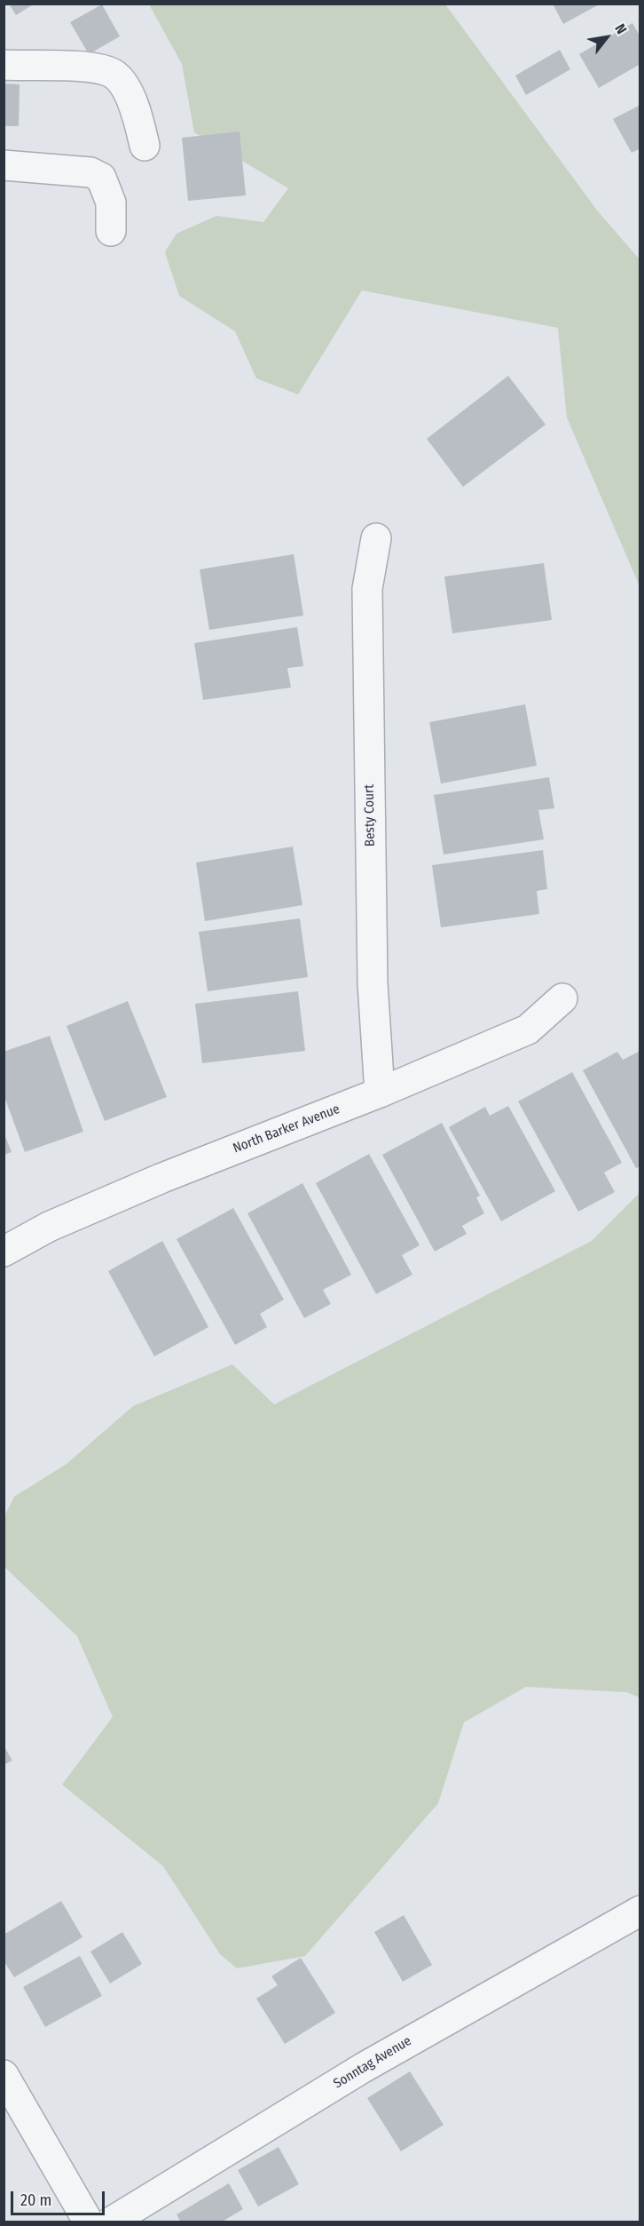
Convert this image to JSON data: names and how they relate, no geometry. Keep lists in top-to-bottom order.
{
  "streets": {
    "street": ["Besty Court", "North Barker Avenue", "Sonntag Avenue"]
  },
  "crossings": [
    ["Besty Court", "North Barker Avenue"]
  ],
  "scale_bar": "20 m",
  "north": "top right"
}
